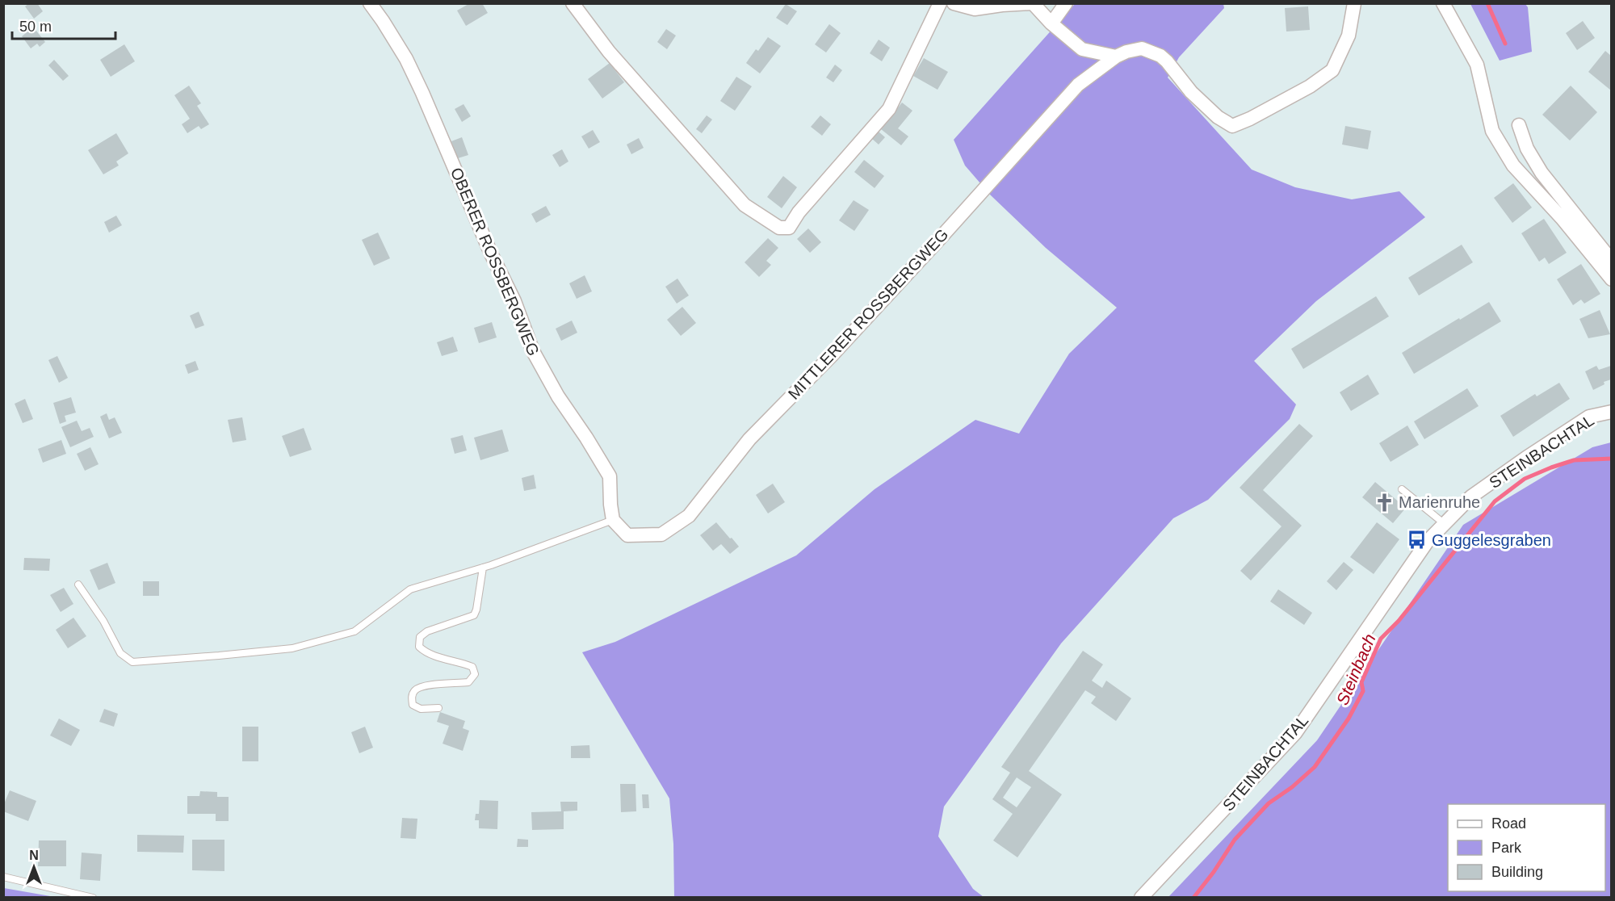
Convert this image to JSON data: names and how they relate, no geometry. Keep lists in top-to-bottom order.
{
  "streets": {
    "street": ["OBERER ROSSBERGWEG", "MITTLERER ROSSBERGWEG", "STEINBACHTAL"]
  },
  "crossings": [
    ["OBERER ROSSBERGWEG", "MITTLERER ROSSBERGWEG"]
  ],
  "water": ["Steinbach"],
  "places": {
    "church": ["Marienruhe"],
    "bus stop": ["Guggelesgraben"]
  },
  "legend": ["Road", "Park", "Building"],
  "scale_bar": "50 m",
  "north": "top"
}
